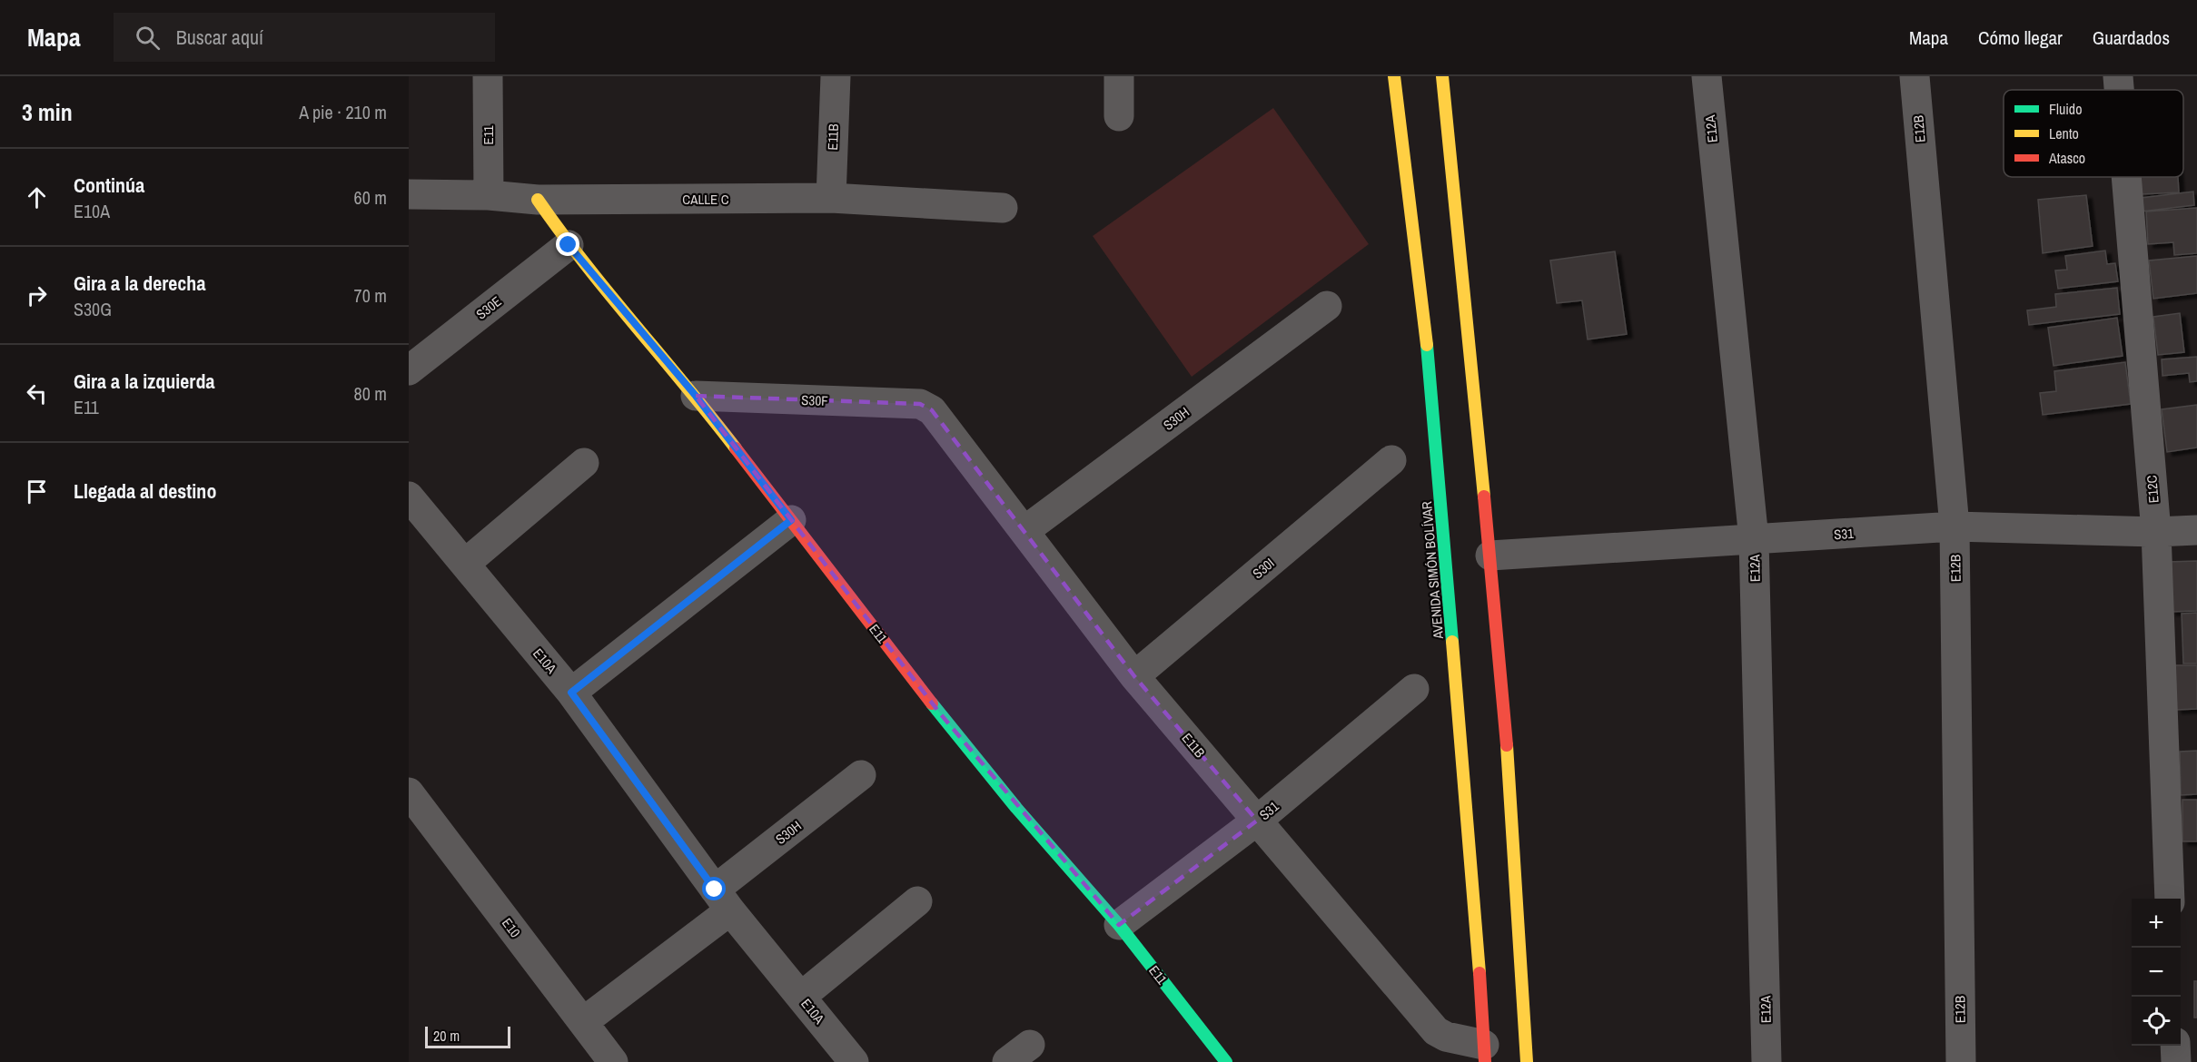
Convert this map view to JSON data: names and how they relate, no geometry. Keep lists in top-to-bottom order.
{
  "streets": {
    "main road": ["E11", "AVENIDA SIMÓN BOLÍVAR"],
    "street": [
      "E12A",
      "E12B",
      "E11B",
      "CALLE C",
      "S30E",
      "S30F",
      "S30H",
      "E12C",
      "S31",
      "S30I",
      "E10A",
      "E10"
    ]
  },
  "crossings": [
    ["E12A", "S31"],
    ["E12B", "S31"],
    ["E11", "CALLE C"],
    ["E11", "S30E"],
    ["E11", "S30F"],
    ["E11", "S31"],
    ["E11B", "CALLE C"],
    ["E11B", "S30F"],
    ["E11B", "S30H"],
    ["E11B", "S31"],
    ["E11B", "S30I"],
    ["E11B", "AVENIDA SIMÓN BOLÍVAR"],
    ["S30H", "E10A"],
    ["S30H", "E10"],
    ["E12C", "S31"]
  ],
  "legend": ["Fluido", "Lento", "Atasco"],
  "scale_bar": "20 m",
  "page": {
    "header": "Mapa",
    "search": "Buscar aquí",
    "nav": ["Mapa", "Cómo llegar", "Guardados"],
    "heading": ["3 min", "A pie · 210 m"],
    "list": [
      ["Continúa", "E10A", "60 m"],
      ["Gira a la derecha", "S30G", "70 m"],
      ["Gira a la izquierda", "E11", "80 m"],
      "Llegada al destino"
    ],
    "map_buttons": ["+", "−"],
    "scale": "20 m"
  }
}
